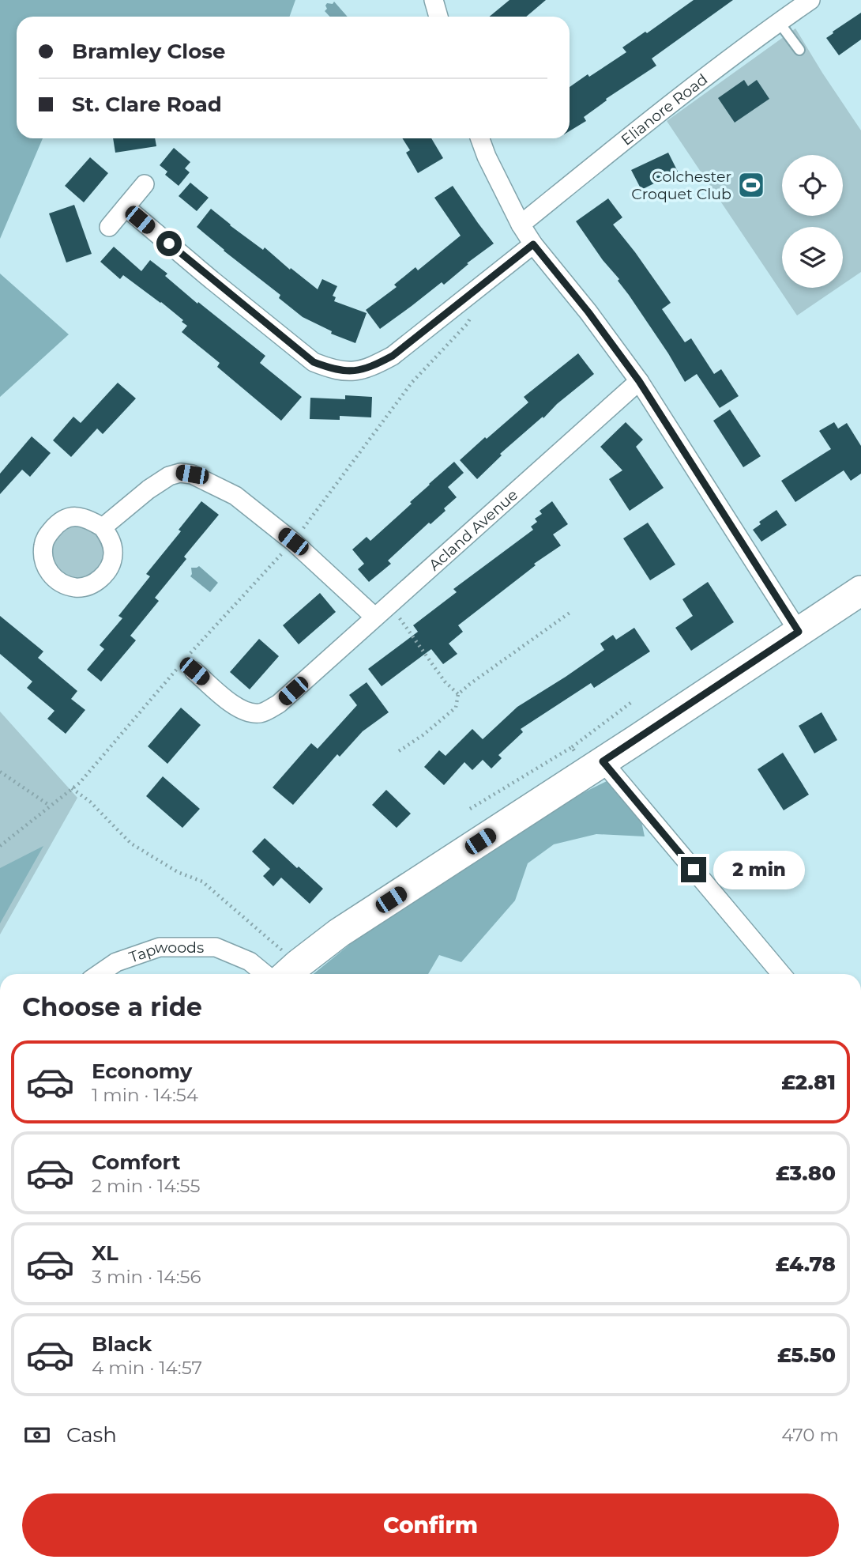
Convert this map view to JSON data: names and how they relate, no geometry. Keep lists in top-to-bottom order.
{
  "streets": {
    "street": ["Elianore Road", "Acland Avenue", "Tapwoods"]
  },
  "places": {
    "sports": ["Colchester Croquet Club"]
  },
  "page": {
    "banner": ["Bramley Close", "St. Clare Road"],
    "bubble": "2 min",
    "heading": "Choose a ride",
    "list": [
      {
        "name": "Economy",
        "note": "1 min · 14:54",
        "value": "£2.81"
      },
      {
        "name": "Comfort",
        "note": "2 min · 14:55",
        "value": "£3.80"
      },
      {
        "name": "XL",
        "note": "3 min · 14:56",
        "value": "£4.78"
      },
      {
        "name": "Black",
        "note": "4 min · 14:57",
        "value": "£5.50"
      }
    ],
    "pay": ["Cash", "470 m"],
    "buttons": "Confirm"
  }
}
